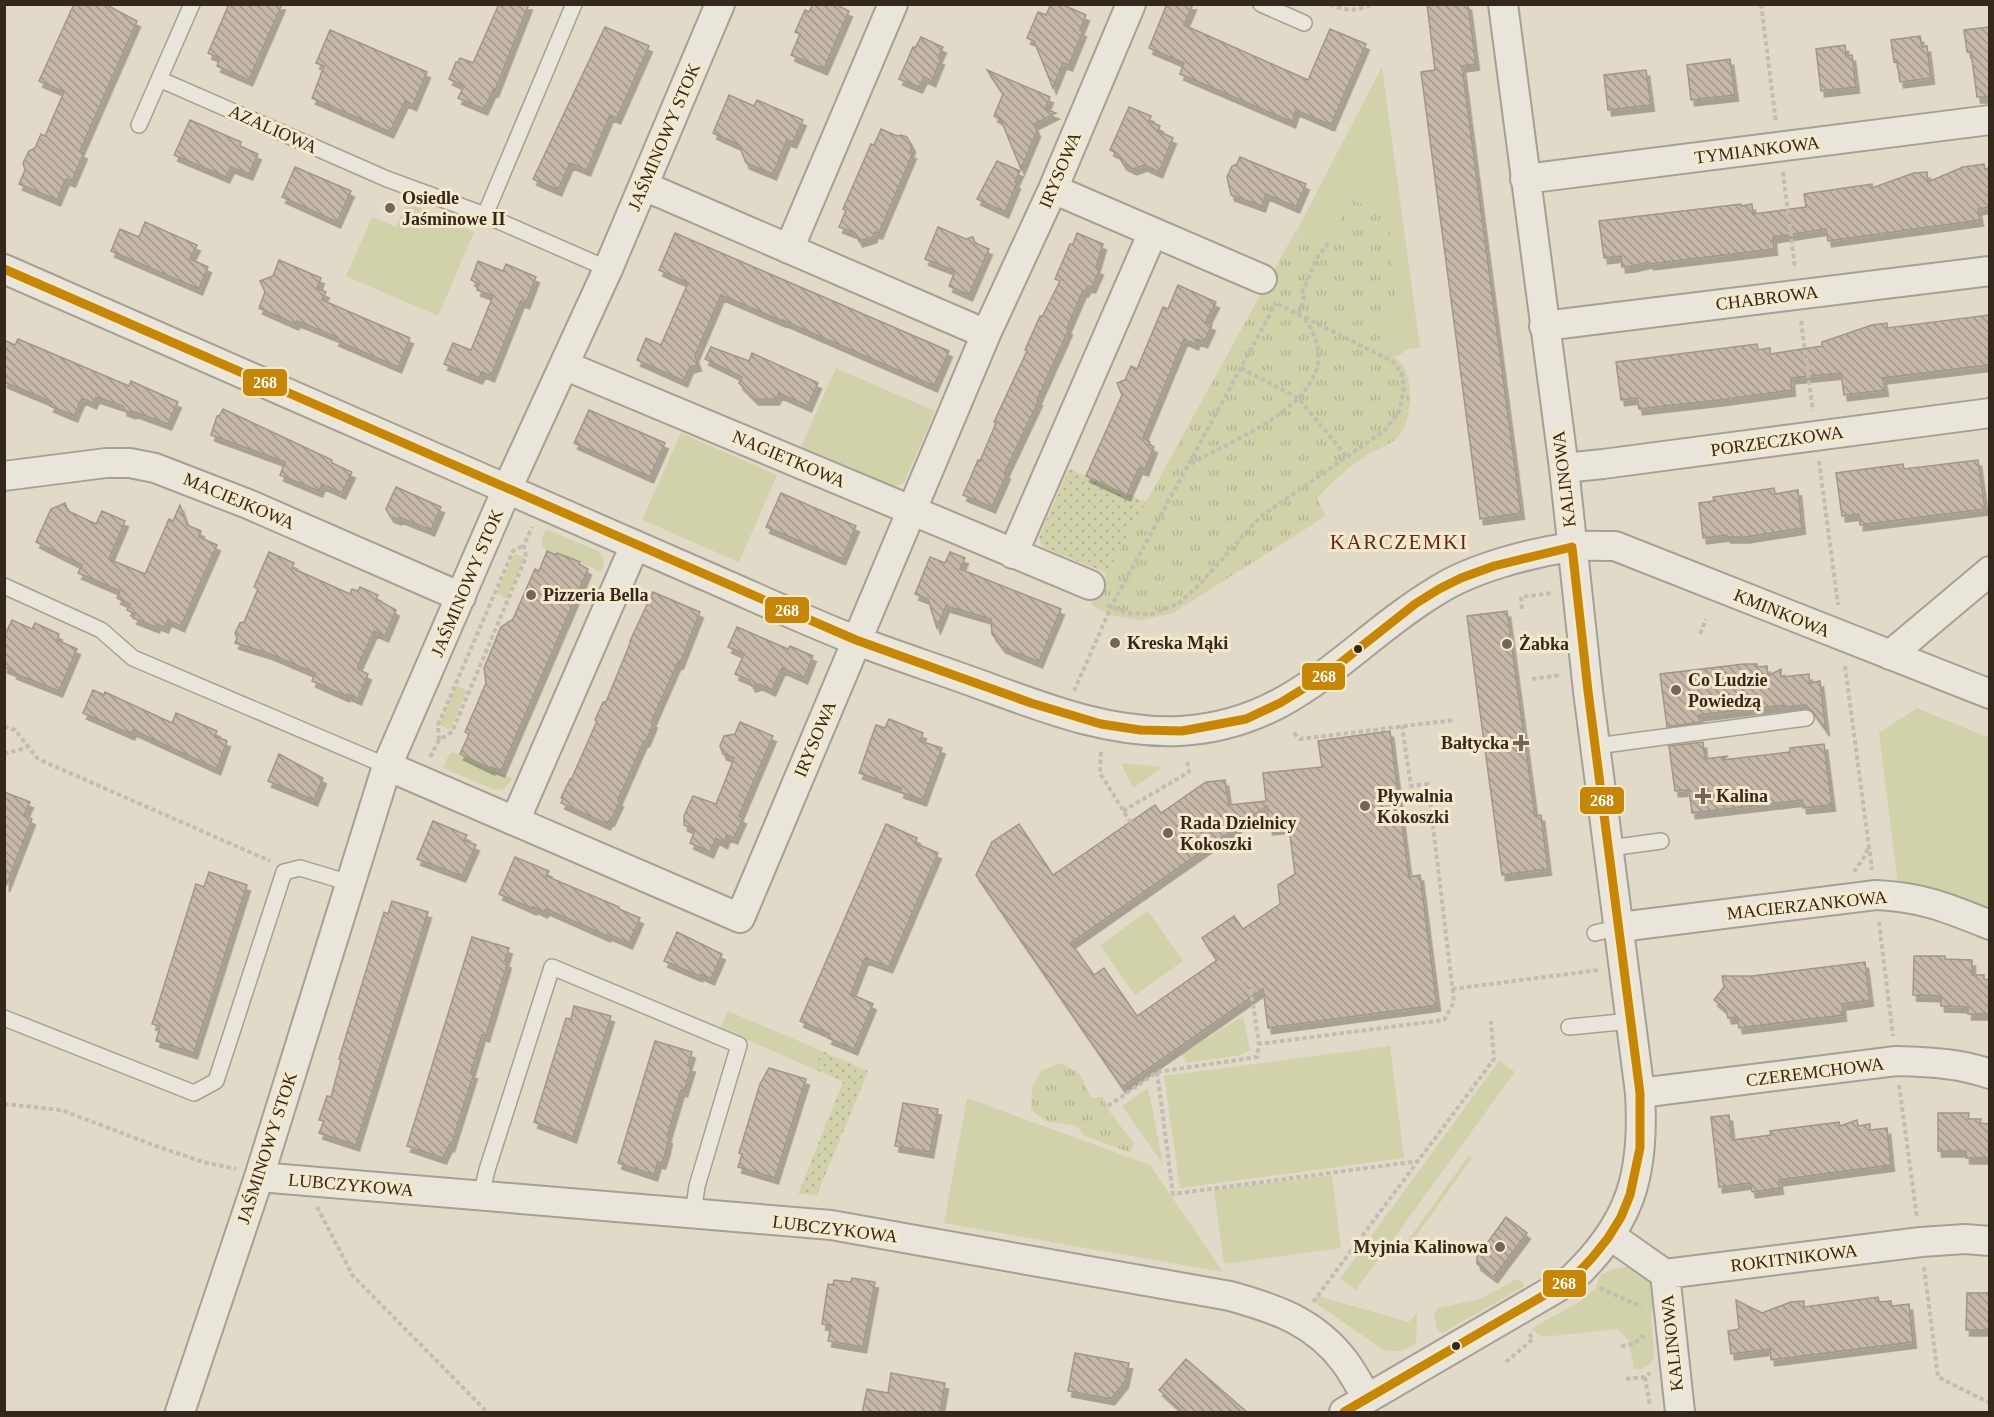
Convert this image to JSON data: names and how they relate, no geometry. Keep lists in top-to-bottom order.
{
  "streets": {
    "street": [
      "JAŚMINOWY STOK",
      "TYMIANKOWA",
      "IRYSOWA",
      "CHABROWA",
      "PORZECZKOWA",
      "NAGIETKOWA",
      "KALINOWA",
      "MACIEJKOWA",
      "KMINKOWA",
      "MACIERZANKOWA",
      "CZEREMCHOWA",
      "LUBCZYKOWA",
      "ROKITNIKOWA"
    ],
    "lane": ["AZALIOWA"]
  },
  "crossings": [
    ["JAŚMINOWY STOK", "IRYSOWA"],
    ["JAŚMINOWY STOK", "NAGIETKOWA"],
    ["JAŚMINOWY STOK", "MACIEJKOWA"],
    ["JAŚMINOWY STOK", "LUBCZYKOWA"],
    ["TYMIANKOWA", "KALINOWA"],
    ["IRYSOWA", "NAGIETKOWA"],
    ["CHABROWA", "KALINOWA"],
    ["PORZECZKOWA", "KALINOWA"],
    ["KALINOWA", "KMINKOWA"],
    ["KALINOWA", "MACIERZANKOWA"],
    ["KALINOWA", "CZEREMCHOWA"],
    ["KALINOWA", "LUBCZYKOWA"],
    ["KALINOWA", "ROKITNIKOWA"]
  ],
  "districts": ["KARCZEMKI"],
  "places": {
    "other": [
      "Osiedle Jaśminowe II",
      "Pizzeria Bella",
      "Kreska Mąki",
      "Żabka",
      "Co Ludzie Powiedzą",
      "Pływalnia Kokoszki",
      "Rada Dzielnicy Kokoszki",
      "Myjnia Kalinowa"
    ],
    "health": ["Bałtycka", "Kalina"]
  },
  "lines": ["transit line 268"]
}
